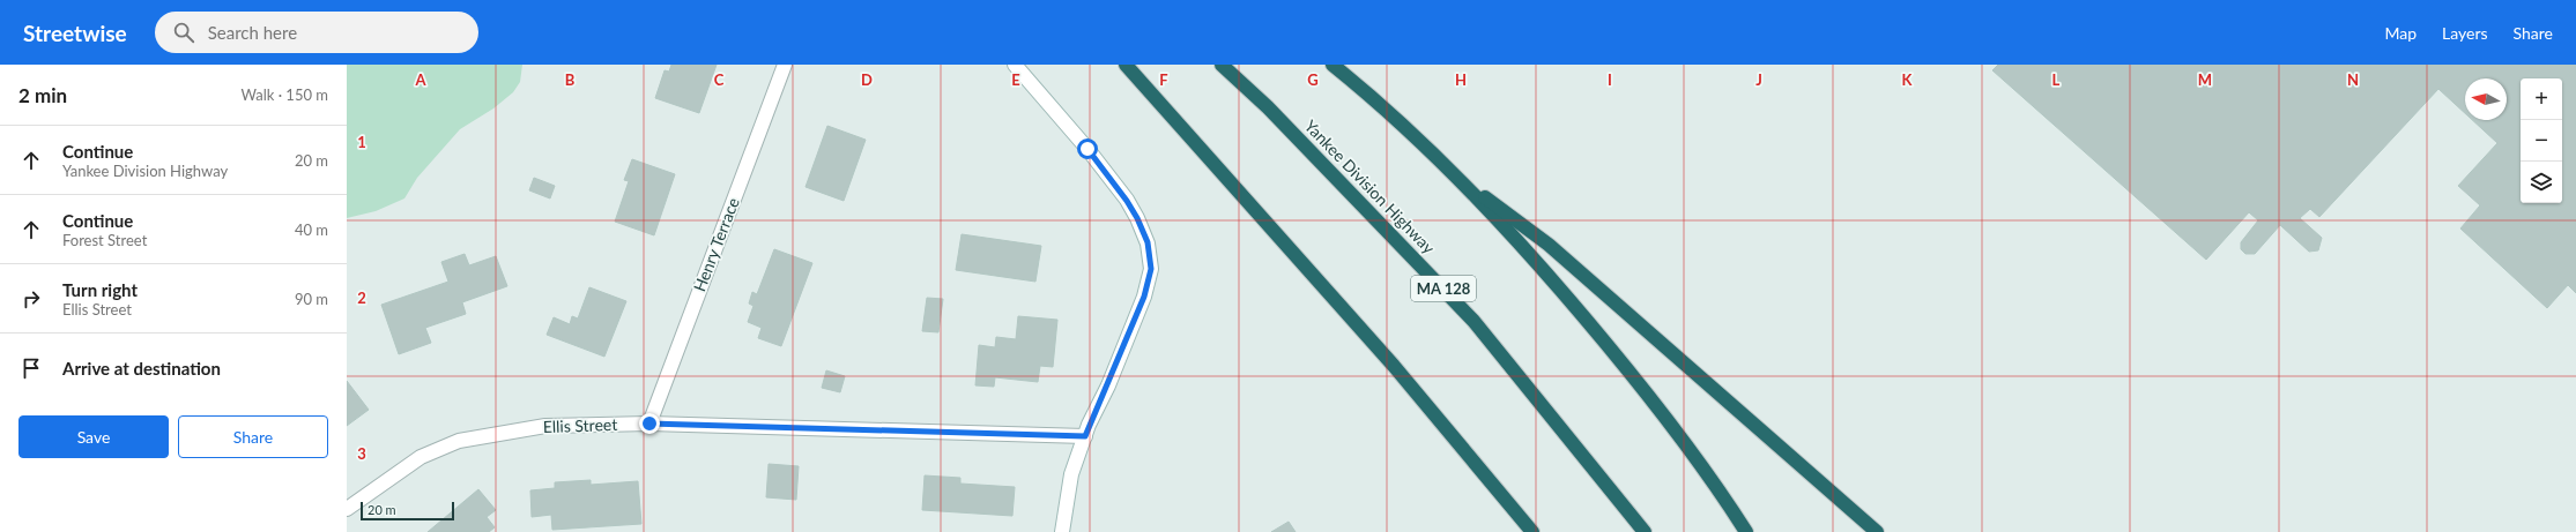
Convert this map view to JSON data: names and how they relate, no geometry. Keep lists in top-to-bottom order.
{
  "streets": {
    "highway": ["Yankee Division Highway", "MA 128"],
    "street": ["Henry Terrace", "Ellis Street"]
  },
  "crossings": [
    ["Henry Terrace", "Ellis Street"]
  ],
  "scale_bar": "20 m",
  "north": "left",
  "page": {
    "header": "Streetwise",
    "search": "Search here",
    "nav": ["Map", "Layers", "Share"],
    "heading": ["2 min", "Walk · 150 m"],
    "map_buttons": ["+", "−"],
    "list": [
      ["Continue", "Yankee Division Highway", "20 m"],
      ["Continue", "Forest Street", "40 m"],
      ["Turn right", "Ellis Street", "90 m"],
      "Arrive at destination"
    ],
    "buttons": ["Save", "Share"],
    "scale": "20 m"
  },
  "grid": {
    "columns": [
      "A",
      "B",
      "C",
      "D",
      "E",
      "F",
      "G",
      "H",
      "I",
      "J",
      "K",
      "L",
      "M",
      "N"
    ],
    "rows": ["1", "2", "3"]
  }
}
